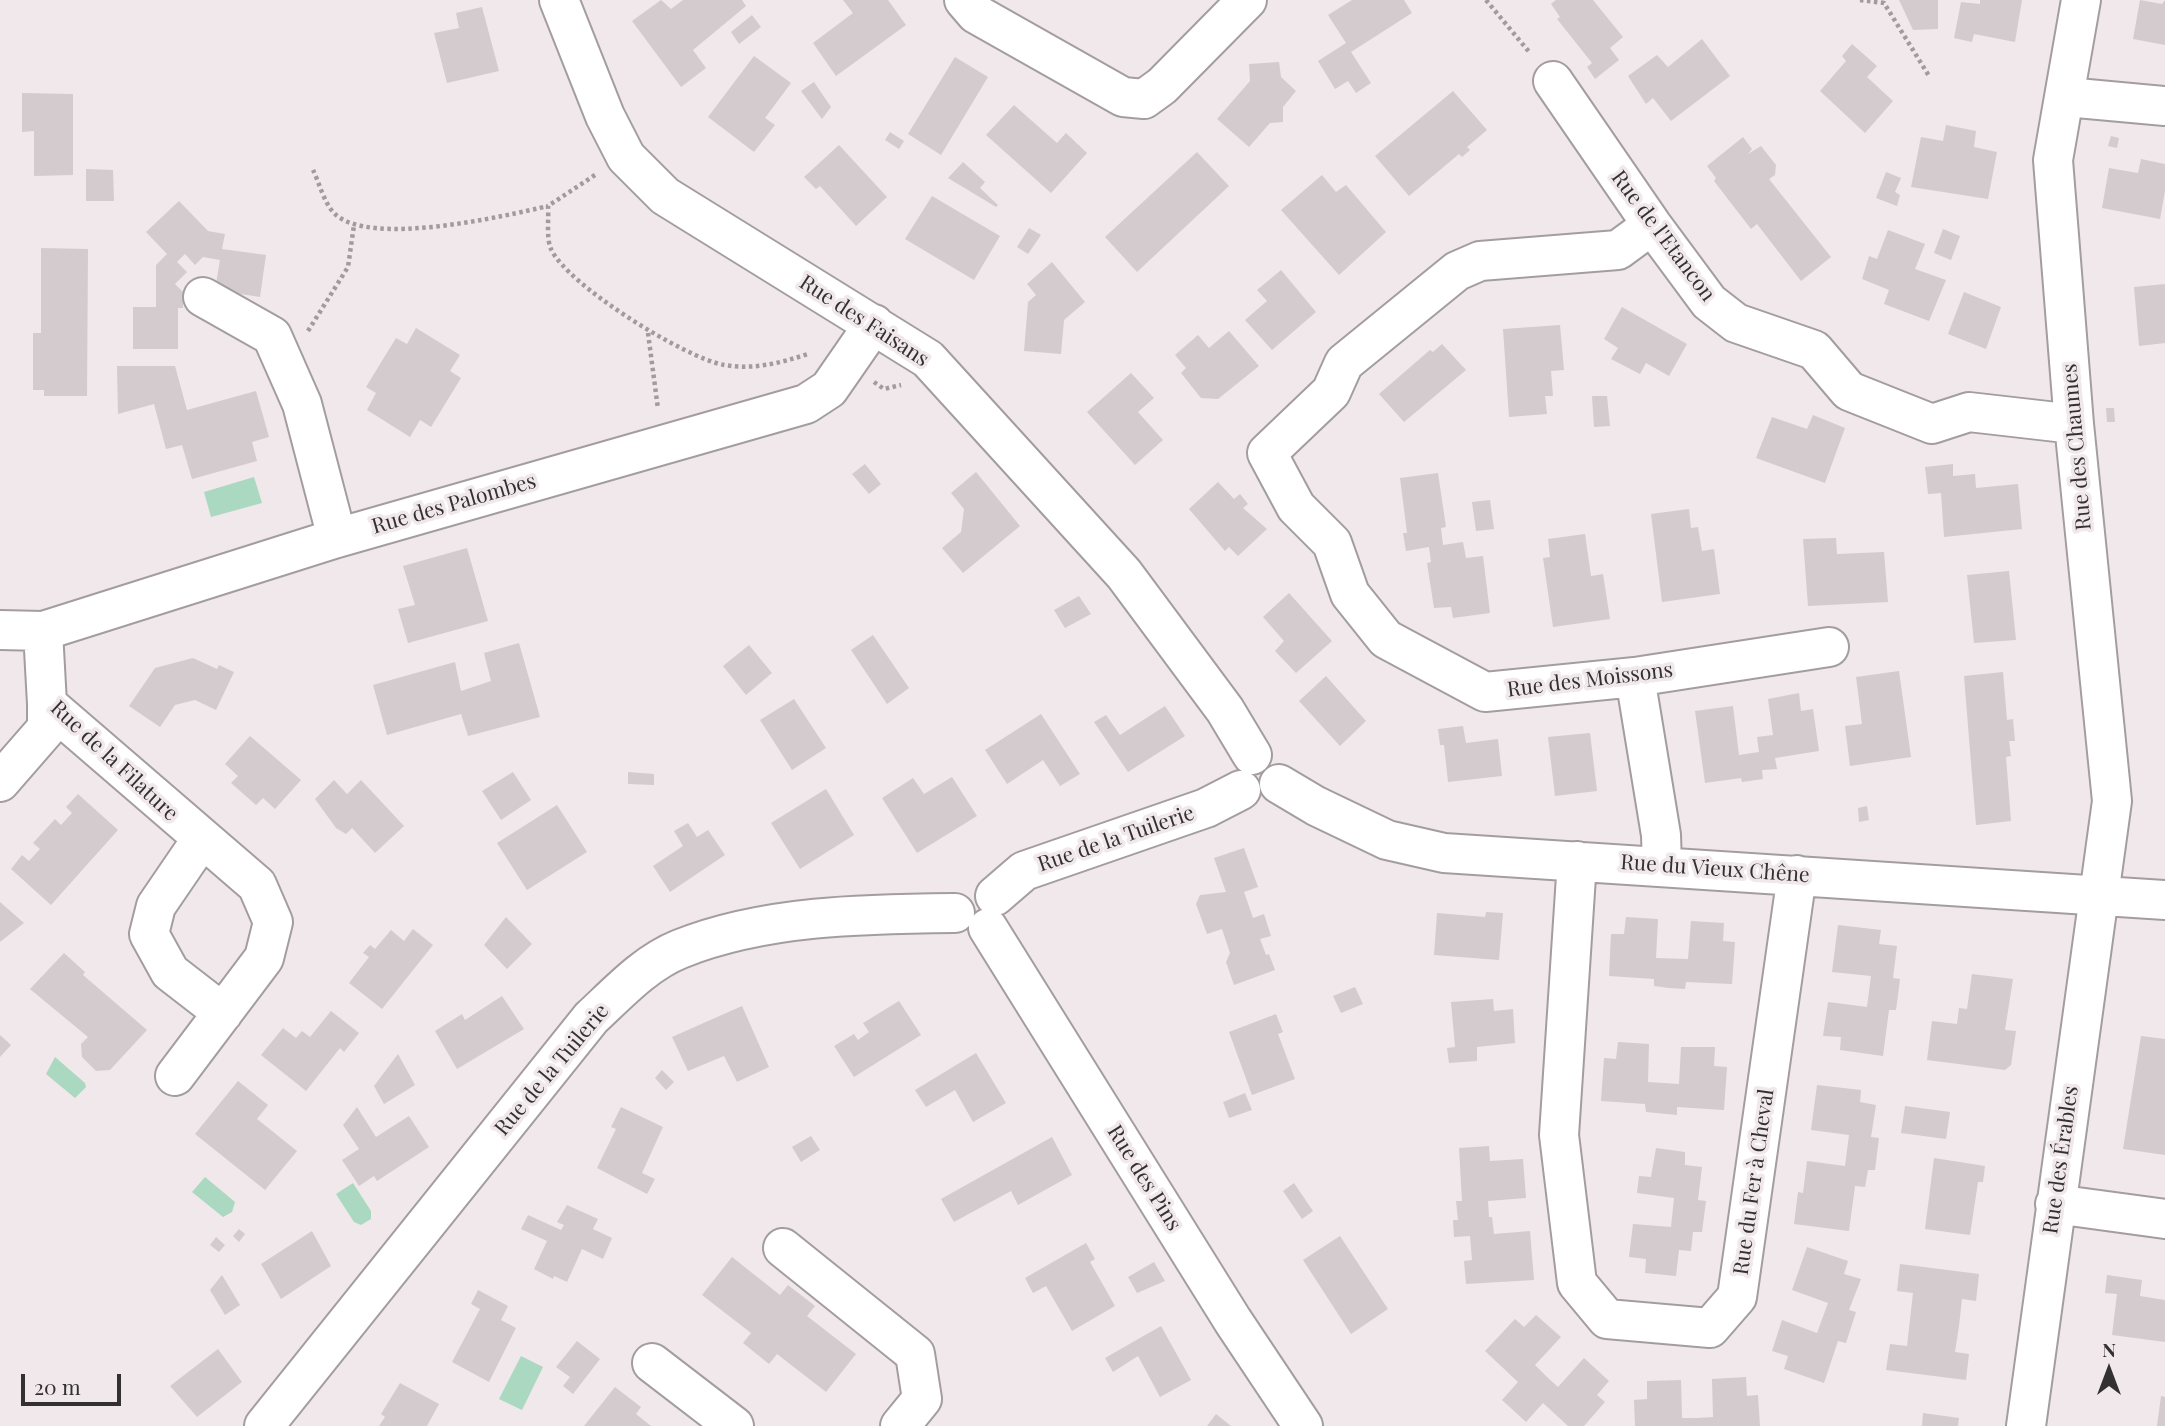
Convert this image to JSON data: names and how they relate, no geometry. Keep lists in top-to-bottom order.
{
  "streets": {
    "street": [
      "Rue de l'Etancon",
      "Rue des Faisans",
      "Rue des Chaumes",
      "Rue des Palombes",
      "Rue des Moissons",
      "Rue de la Filature",
      "Rue de la Tuilerie",
      "Rue du Vieux Chêne",
      "Rue des Érables",
      "Rue des Pins",
      "Rue du Fer à Cheval"
    ]
  },
  "crossings": [
    ["Rue de l'Etancon", "Rue des Chaumes"],
    ["Rue de l'Etancon", "Rue des Moissons"],
    ["Rue des Faisans", "Rue des Palombes"],
    ["Rue des Faisans", "Rue de la Tuilerie"],
    ["Rue des Faisans", "Rue du Vieux Chêne"],
    ["Rue des Chaumes", "Rue du Vieux Chêne"],
    ["Rue des Chaumes", "Rue des Érables"],
    ["Rue des Palombes", "Rue de la Filature"],
    ["Rue de la Tuilerie", "Rue du Vieux Chêne"],
    ["Rue de la Tuilerie", "Rue des Pins"],
    ["Rue du Vieux Chêne", "Rue des Érables"],
    ["Rue du Vieux Chêne", "Rue du Fer à Cheval"]
  ],
  "scale_bar": "20 m",
  "north": "top"
}
